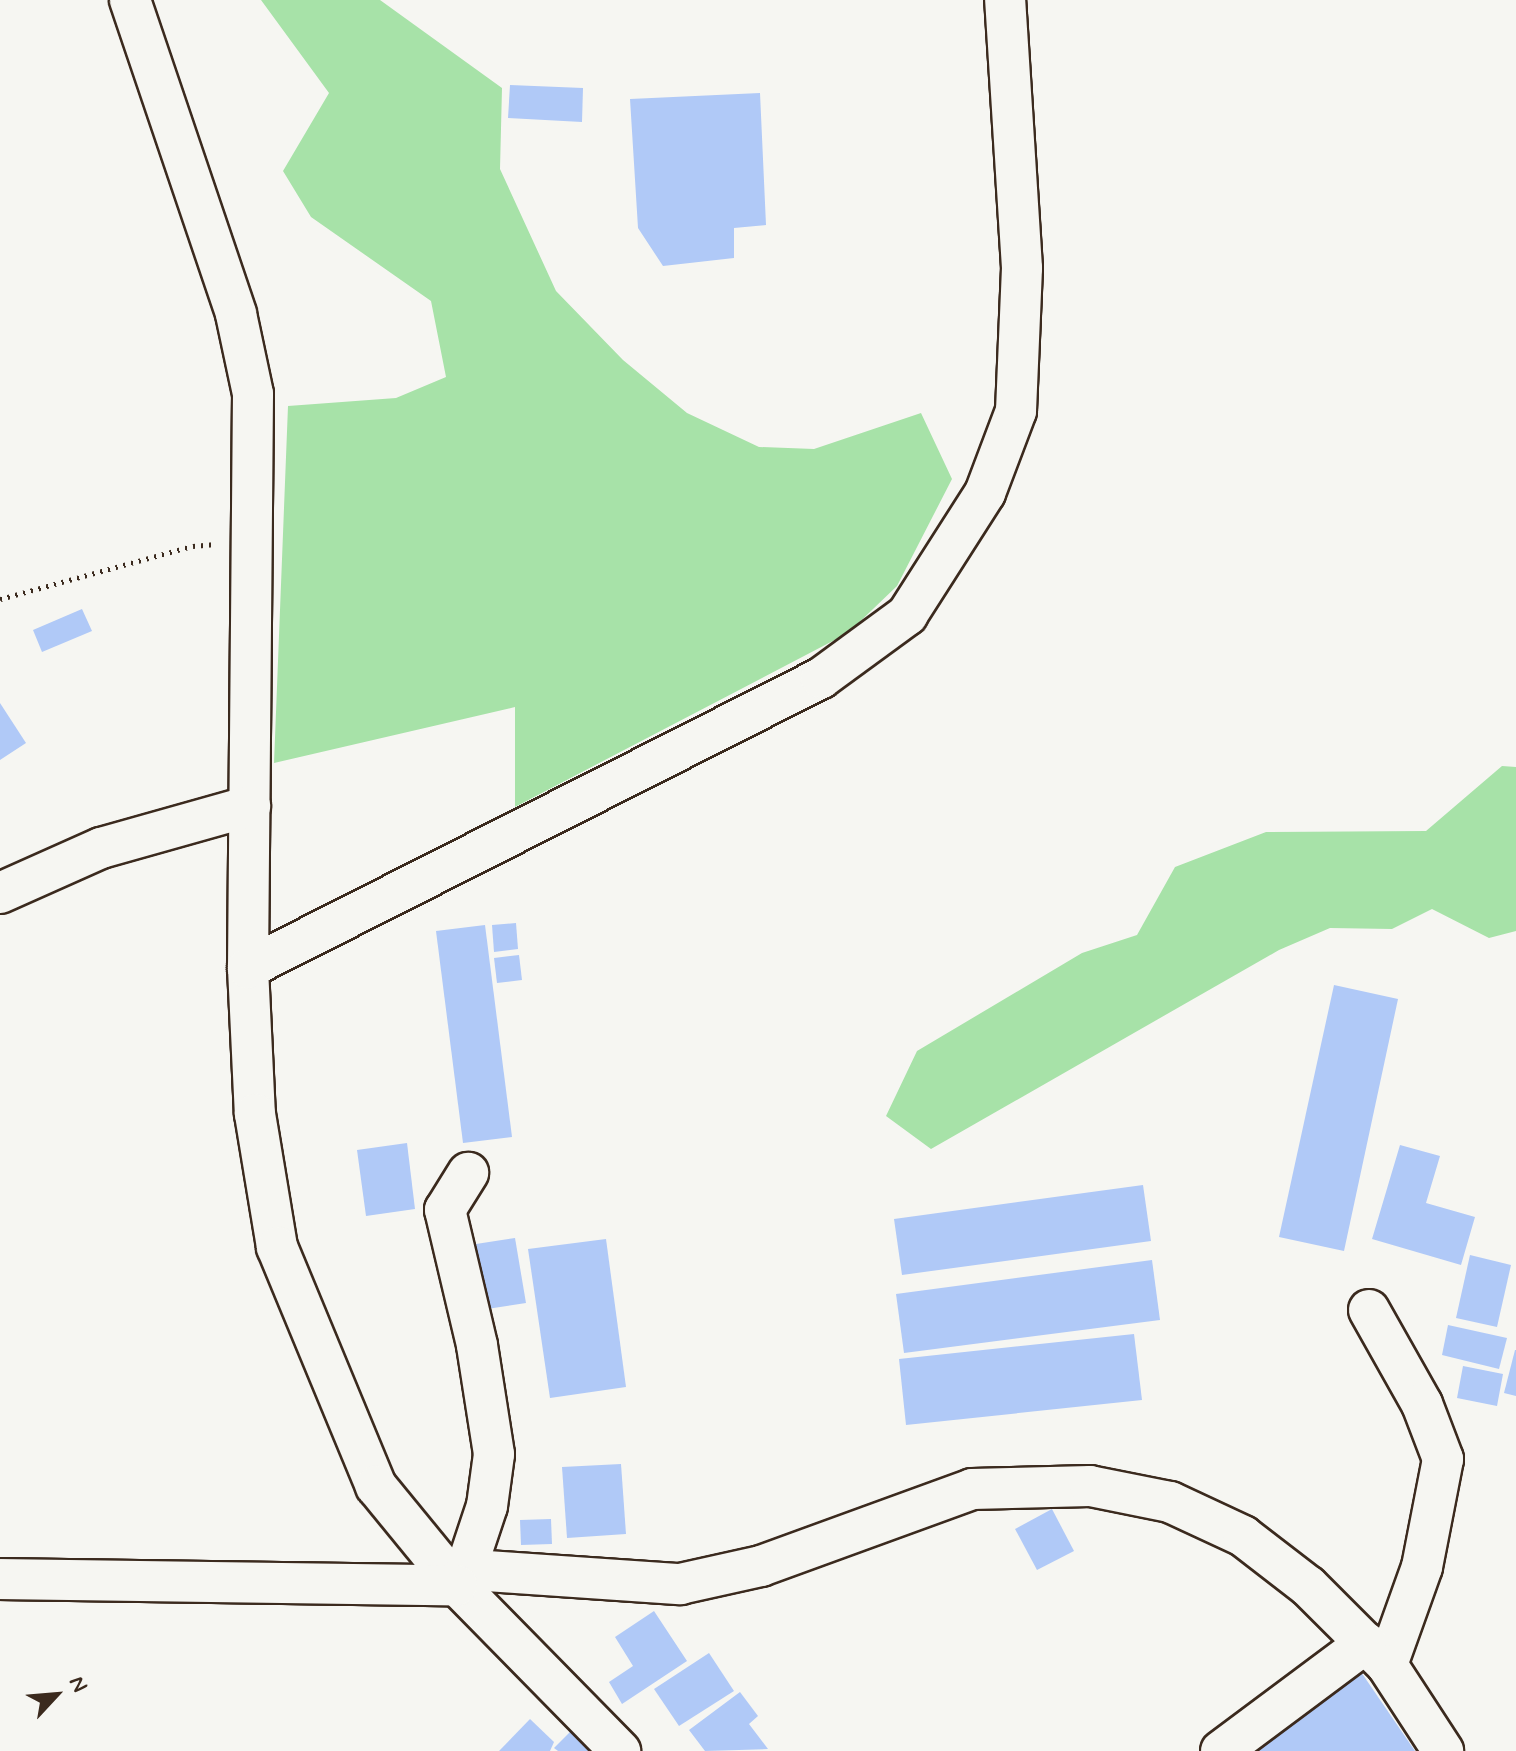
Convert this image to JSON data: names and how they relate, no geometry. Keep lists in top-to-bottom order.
{
  "north": "top right"
}
